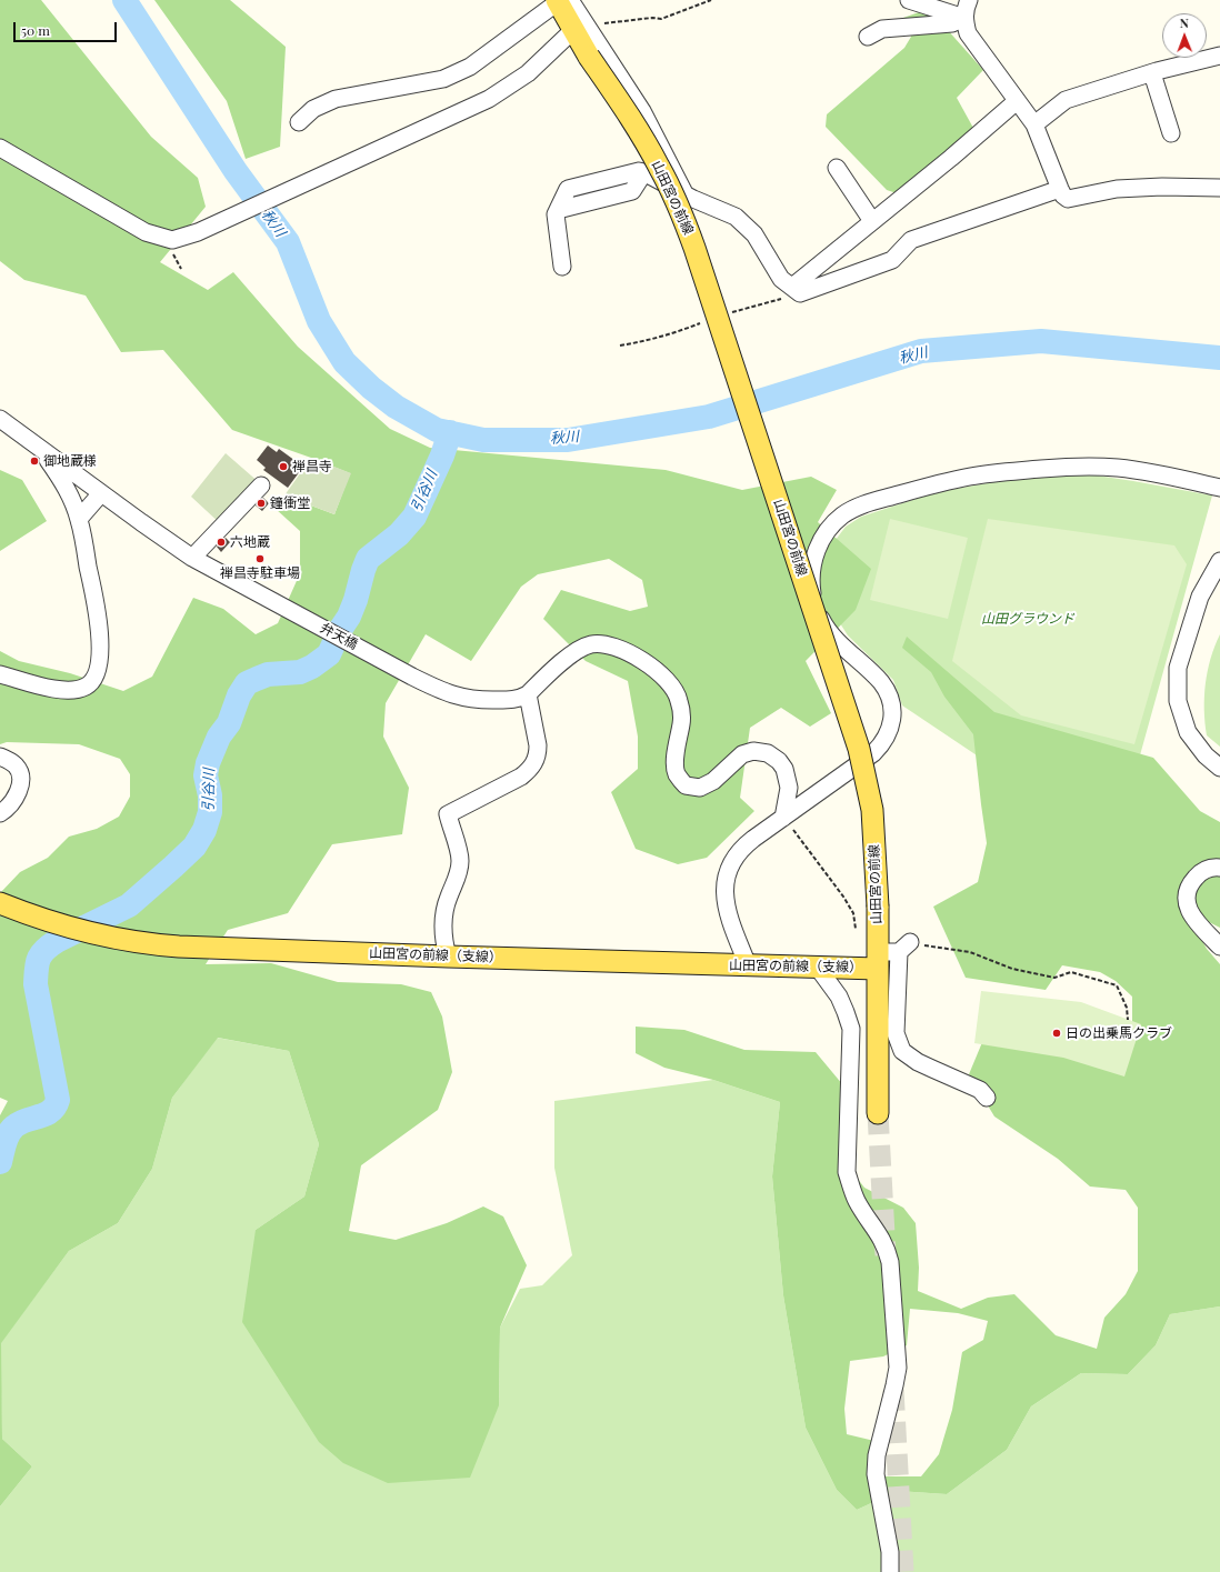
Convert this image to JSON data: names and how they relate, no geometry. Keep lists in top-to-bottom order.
{
  "streets": {
    "main road": ["山田宮の前線", "山田宮の前線（支線）"],
    "street": ["弁天橋"]
  },
  "crossings": [
    ["山田宮の前線", "山田宮の前線（支線）"]
  ],
  "water": ["秋川", "引谷川"],
  "parks": ["山田グラウンド"],
  "places": [
    "御地蔵様",
    "禅昌寺",
    "鐘衝堂",
    "六地蔵",
    "禅昌寺駐車場",
    "日の出乗馬クラブ"
  ],
  "scale_bar": "50 m",
  "north": "top"
}
